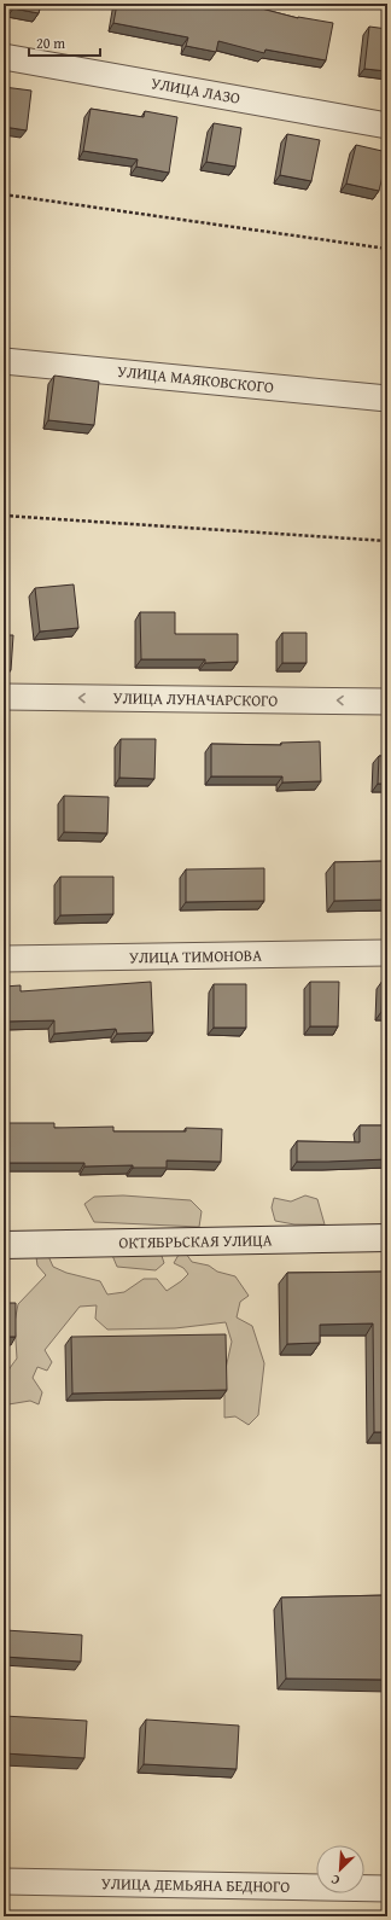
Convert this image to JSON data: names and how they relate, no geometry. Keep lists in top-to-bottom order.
{
  "streets": {
    "street": [
      "УЛИЦА ЛАЗО",
      "УЛИЦА МАЯКОВСКОГО",
      "УЛИЦА ЛУНАЧАРСКОГО",
      "УЛИЦА ТИМОНОВА",
      "ОКТЯБРЬСКАЯ УЛИЦА",
      "УЛИЦА ДЕМЬЯНА БЕДНОГО"
    ]
  },
  "one_way": ["УЛИЦА ЛУНАЧАРСКОГО"],
  "scale_bar": "20 m",
  "north": "bottom left"
}
